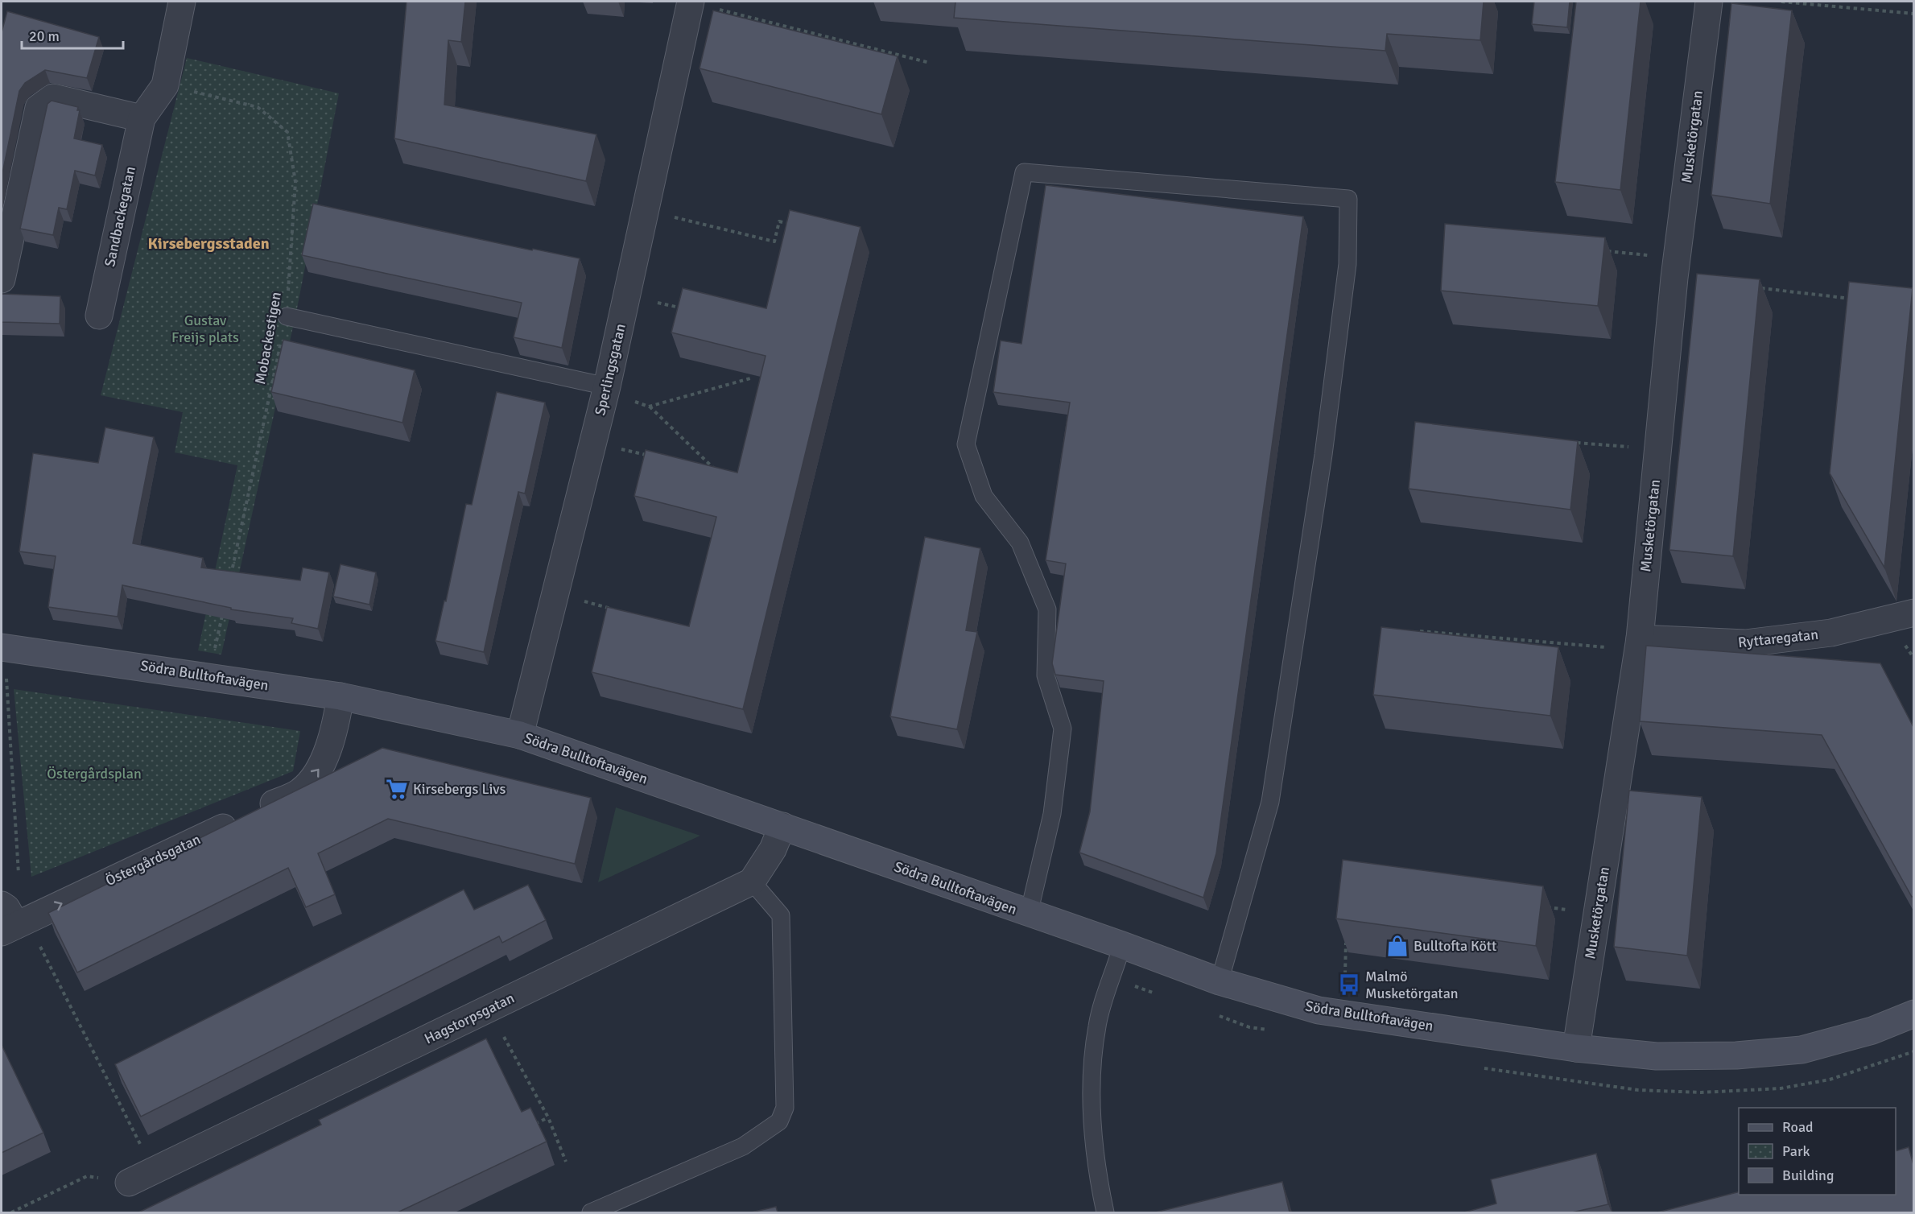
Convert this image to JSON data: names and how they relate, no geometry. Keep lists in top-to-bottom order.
{
  "streets": {
    "street": [
      "Musketörgatan",
      "Sandbackegatan",
      "Sperlingsgatan",
      "Ryttaregatan",
      "Södra Bulltoftavägen",
      "Östergårdsgatan",
      "Hagstorpsgatan"
    ],
    "path": ["Mobackestigen"]
  },
  "crossings": [
    ["Musketörgatan", "Ryttaregatan"],
    ["Musketörgatan", "Södra Bulltoftavägen"],
    ["Sandbackegatan", "Mobackestigen"],
    ["Sperlingsgatan", "Södra Bulltoftavägen"],
    ["Södra Bulltoftavägen", "Östergårdsgatan"]
  ],
  "one_way": ["Östergårdsgatan"],
  "districts": ["Kirsebergsstaden"],
  "parks": ["Gustav Freijs plats", "Östergårdsplan"],
  "places": {
    "supermarket": ["Kirsebergs Livs"],
    "shop": ["Bulltofta Kött"],
    "bus stop": ["Malmö Musketörgatan"]
  },
  "legend": ["Road", "Park", "Building"],
  "scale_bar": "20 m"
}
